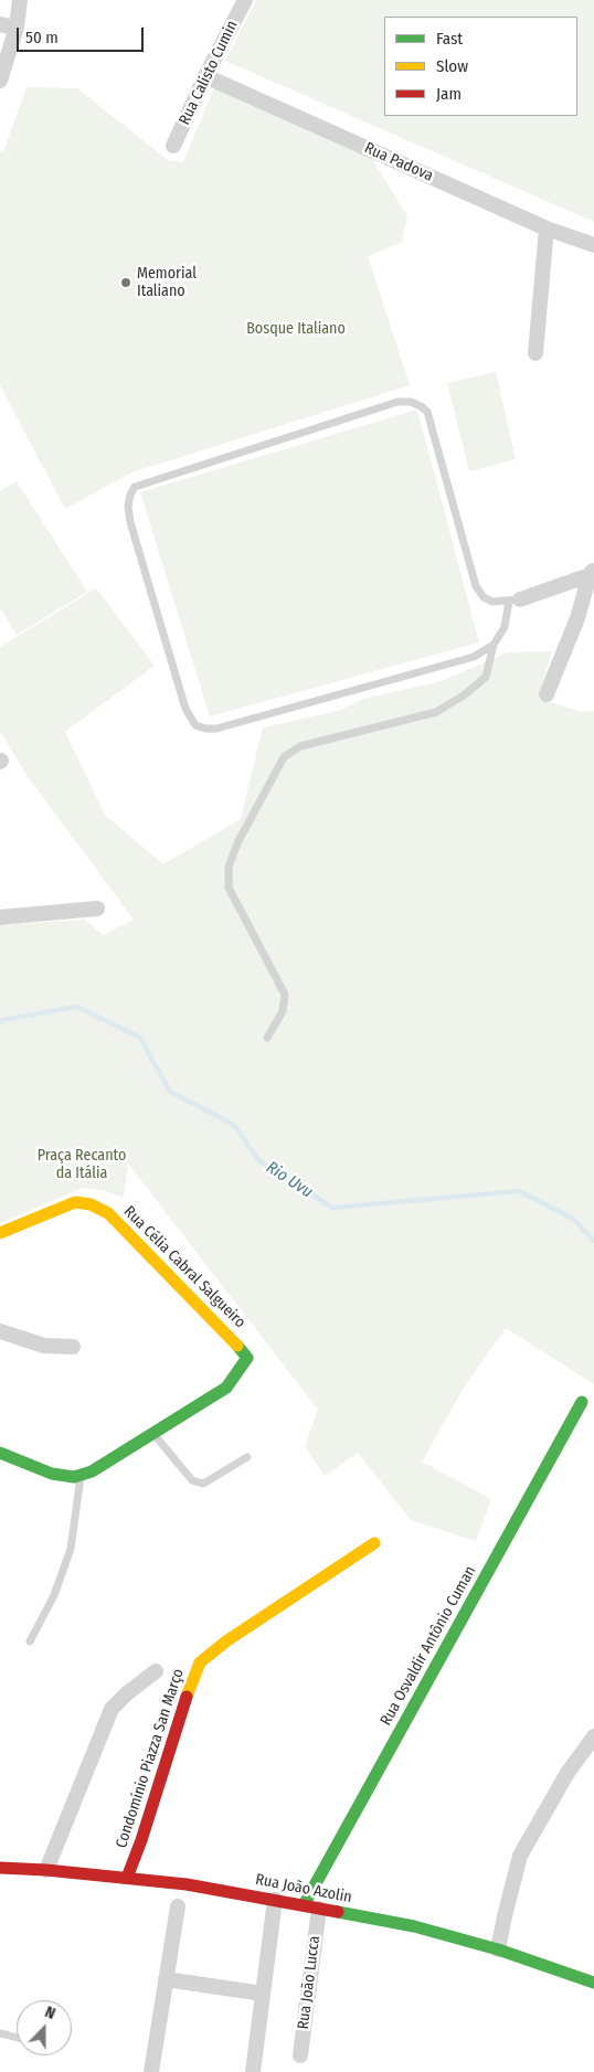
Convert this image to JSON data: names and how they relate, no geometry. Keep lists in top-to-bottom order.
{
  "streets": {
    "street": [
      "Rua Calisto Cumin",
      "Rua Padova",
      "Rua Célia Cabral Salgueiro",
      "Rua Osvaldir Antônio Cuman",
      "Condomínio Piazza San Março",
      "Rua João Azolin",
      "Rua João Lucca"
    ]
  },
  "crossings": [
    ["Rua Calisto Cumin", "Rua Padova"],
    ["Rua Osvaldir Antônio Cuman", "Rua João Azolin"],
    ["Rua Osvaldir Antônio Cuman", "Rua João Lucca"],
    ["Condomínio Piazza San Março", "Rua João Azolin"],
    ["Rua João Azolin", "Rua João Lucca"]
  ],
  "water": ["Rio Uvu"],
  "parks": ["Bosque Italiano", "Praça Recanto da Itália"],
  "places": ["Memorial Italiano"],
  "legend": ["Fast", "Slow", "Jam"],
  "scale_bar": "50 m",
  "north": "top"
}
